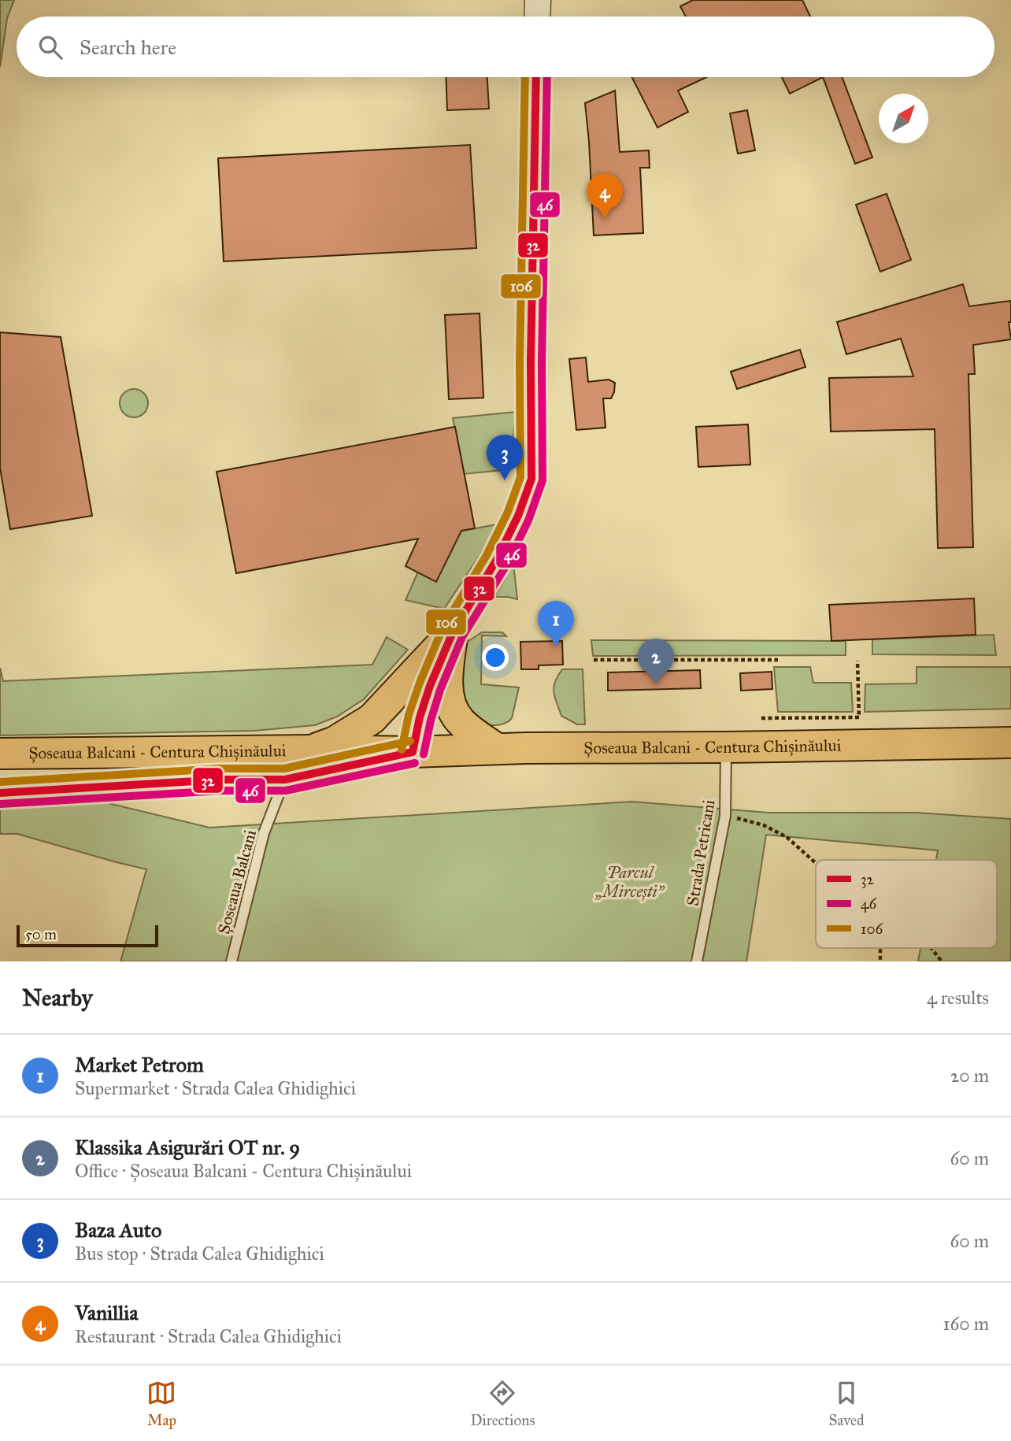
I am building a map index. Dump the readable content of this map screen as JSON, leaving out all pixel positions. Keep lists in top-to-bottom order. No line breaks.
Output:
{"streets":{"highway":["Șoseaua Balcani - Centura Chișinăului"],"lane":["Strada Petricani","Șoseaua Balcani"]},"crossings":[["Șoseaua Balcani - Centura Chișinăului","Strada Petricani"],["Șoseaua Balcani - Centura Chișinăului","Șoseaua Balcani"]],"parks":["Parcul „Mircești”"],"lines":["transit line 32","transit line 46","transit line 106"],"legend":["32","46","106"],"scale_bar":"50 m","north":"top right","page":{"search":"Search here","pins":["4","3","1","2"],"scale":"50 m","heading":["Nearby","4 results"],"list":[{"mark":"1","name":"Market Petrom","note":"Supermarket · Strada Calea Ghidighici","value":"20 m"},{"mark":"2","name":"Klassika Asigurări OT nr. 9","note":"Office · Șoseaua Balcani - Centura Chișinăului","value":"60 m"},{"mark":"3","name":"Baza Auto","note":"Bus stop · Strada Calea Ghidighici","value":"60 m"},{"mark":"4","name":"Vanillia","note":"Restaurant · Strada Calea Ghidighici","value":"160 m"}],"nav":["Map","Directions","Saved"]}}
